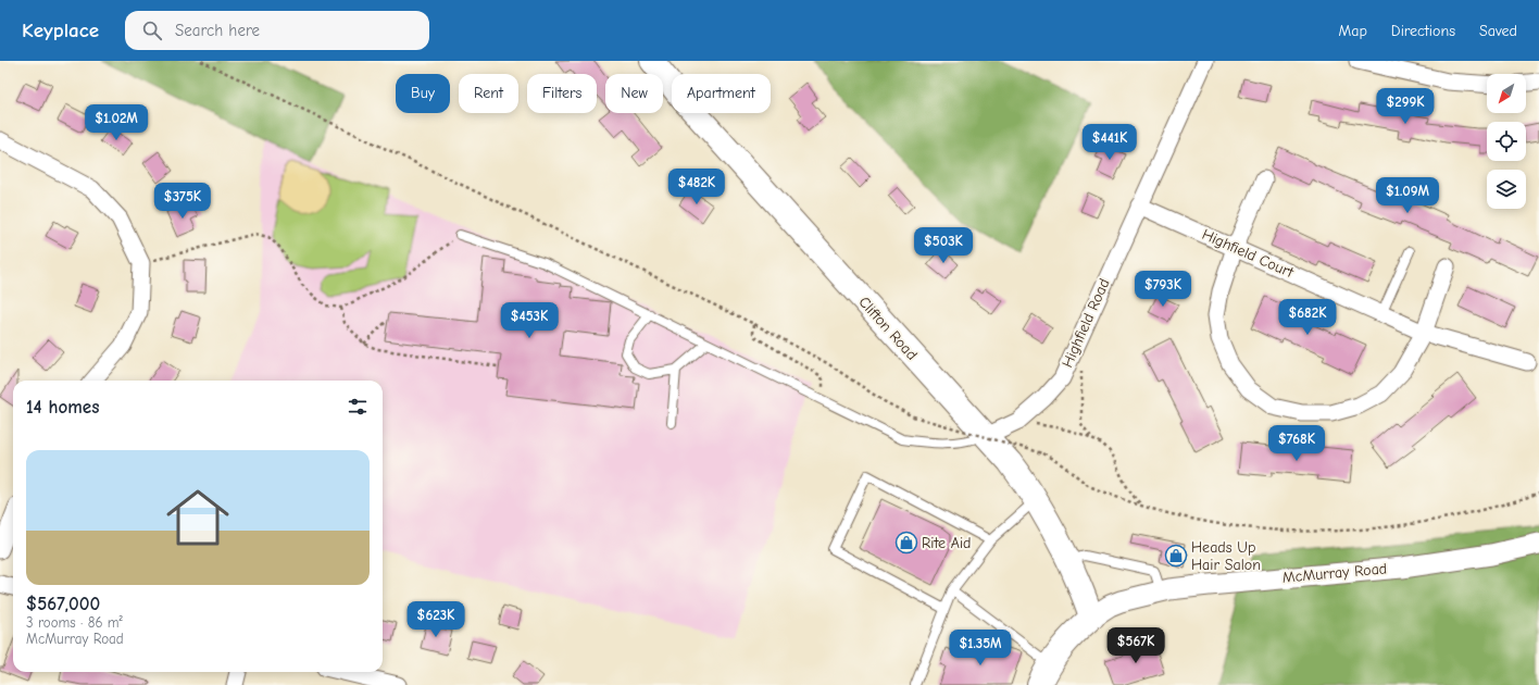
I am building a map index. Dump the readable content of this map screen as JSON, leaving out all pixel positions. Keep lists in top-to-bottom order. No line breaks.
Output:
{"streets":{"main road":["Clifton Road","McMurray Road"],"street":["Highfield Court","Highfield Road"]},"crossings":[["Highfield Court","Highfield Road"],["Highfield Road","Clifton Road"],["Clifton Road","McMurray Road"]],"places":{"shop":["Rite Aid","Heads Up Hair Salon"]},"north":"bottom left","page":{"header":"Keyplace","search":"Search here","nav":["Map","Directions","Saved"],"chip":["Buy","Rent","Filters","New","Apartment"],"price":["$299K","$1.02M","$441K","$482K","$1.09M","$375K","$503K","$793K","$682K","$453K","$768K","$623K","$567K","$1.35M"],"heading":"14 homes","list":[{"name":"$567,000","note":"3 rooms · 86 m² · McMurray Road"}]}}
